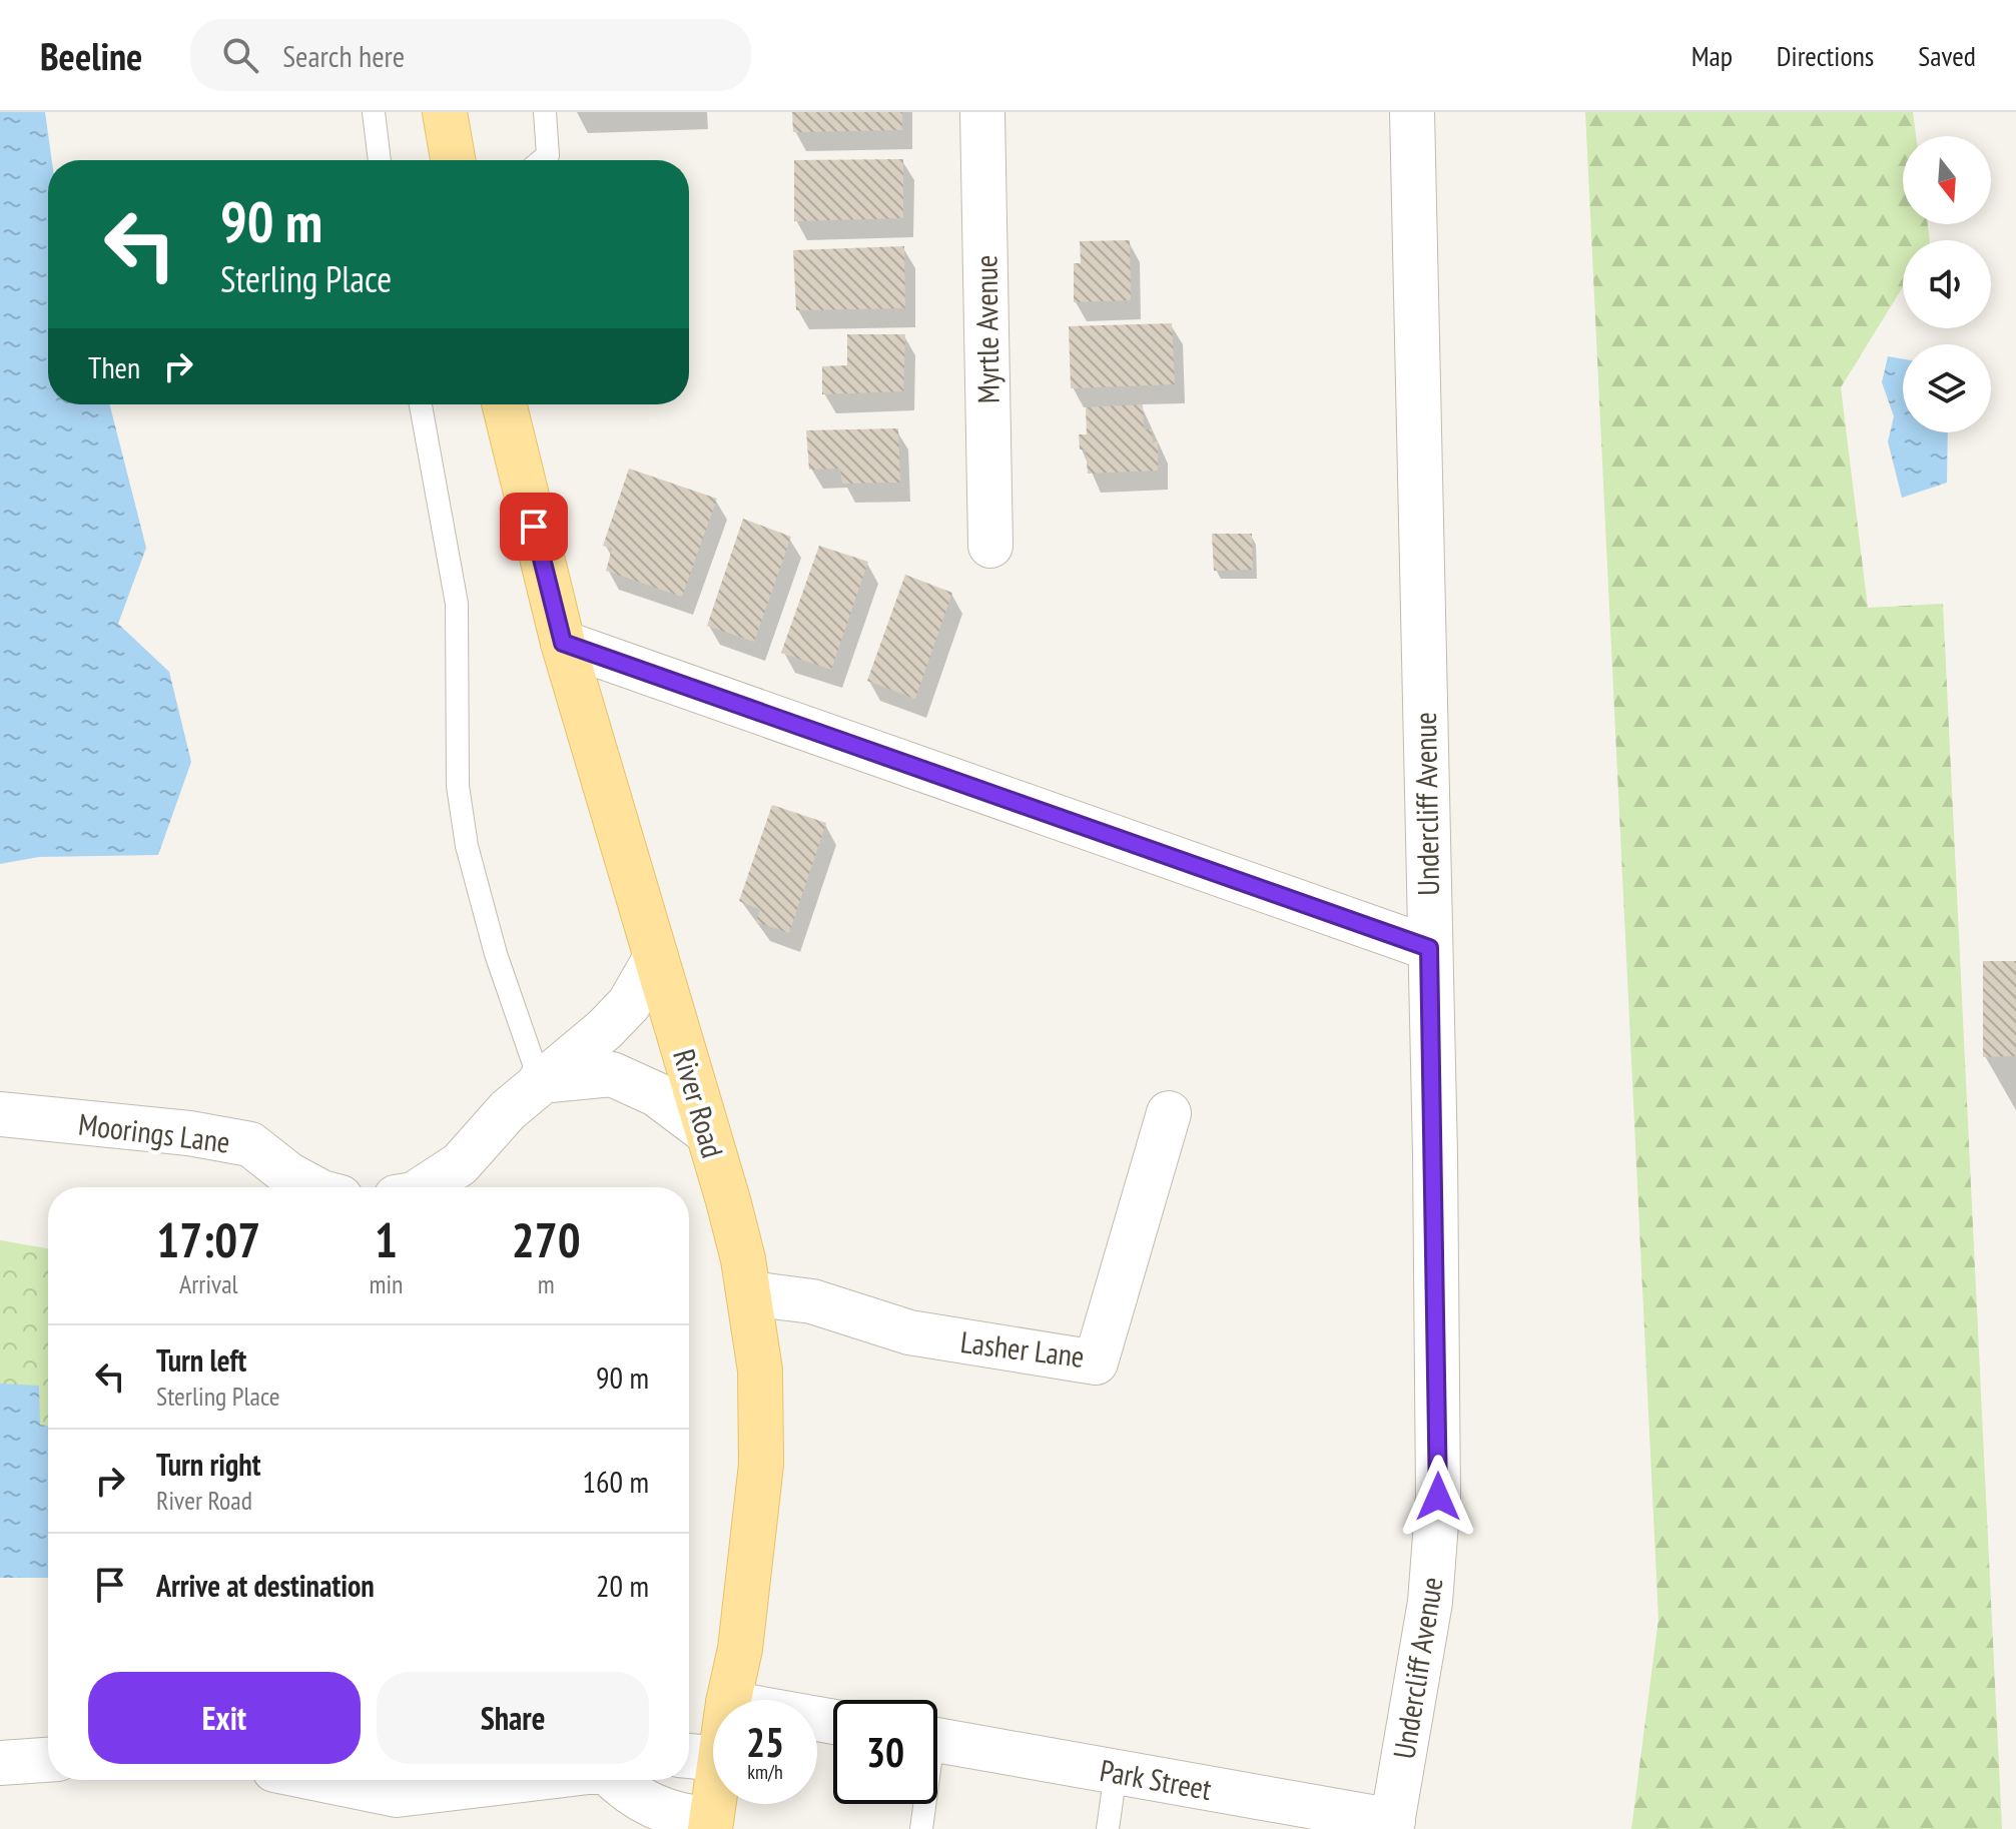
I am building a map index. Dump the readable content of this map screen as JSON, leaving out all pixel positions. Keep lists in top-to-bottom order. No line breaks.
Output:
{"streets":{"main road":["River Road"],"street":["Myrtle Avenue","Undercliff Avenue","Moorings Lane","Lasher Lane","Park Street"]},"crossings":[["Undercliff Avenue","Park Street"],["River Road","Lasher Lane"]],"north":"bottom","page":{"header":"Beeline","search":"Search here","nav":["Map","Directions","Saved"],"turn":["90 m","Sterling Place"],"then":"Then","eta":["17:07","Arrival","1","min","270","m"],"list":[{"name":"Turn left","note":"Sterling Place","value":"90 m"},{"name":"Turn right","note":"River Road","value":"160 m"},{"name":"Arrive at destination","value":"20 m"}],"buttons":["Exit","Share"],"speed":"25 km/h","limit":"30"}}
